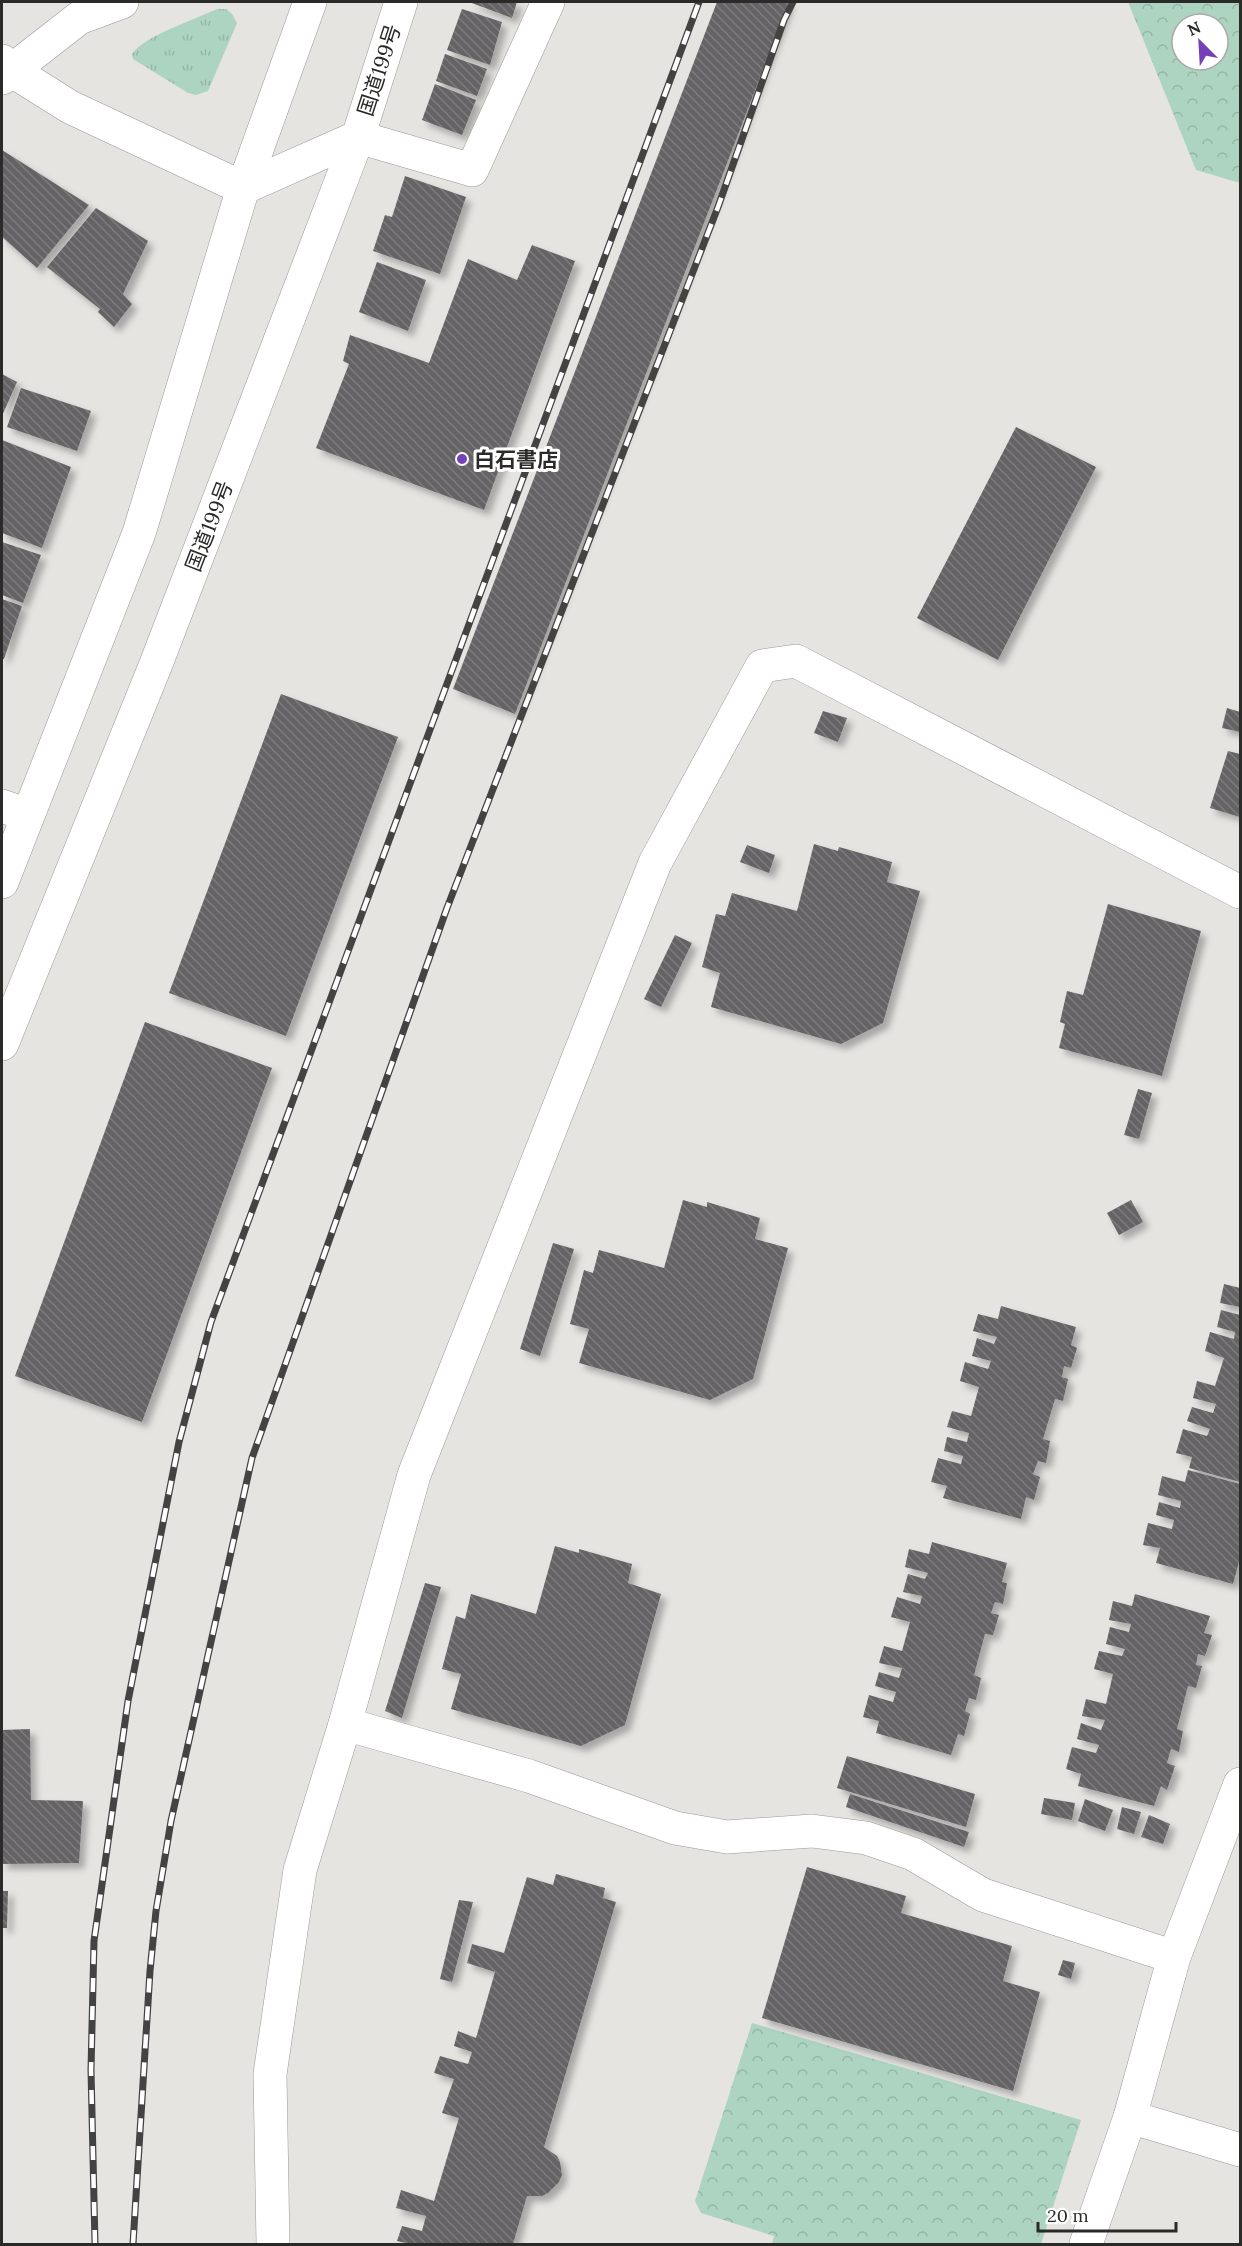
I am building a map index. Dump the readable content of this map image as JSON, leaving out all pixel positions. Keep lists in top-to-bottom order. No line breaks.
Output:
{"streets":{"main road":["国道199号"]},"places":["白石書店"],"scale_bar":"20 m","north":"top left"}
